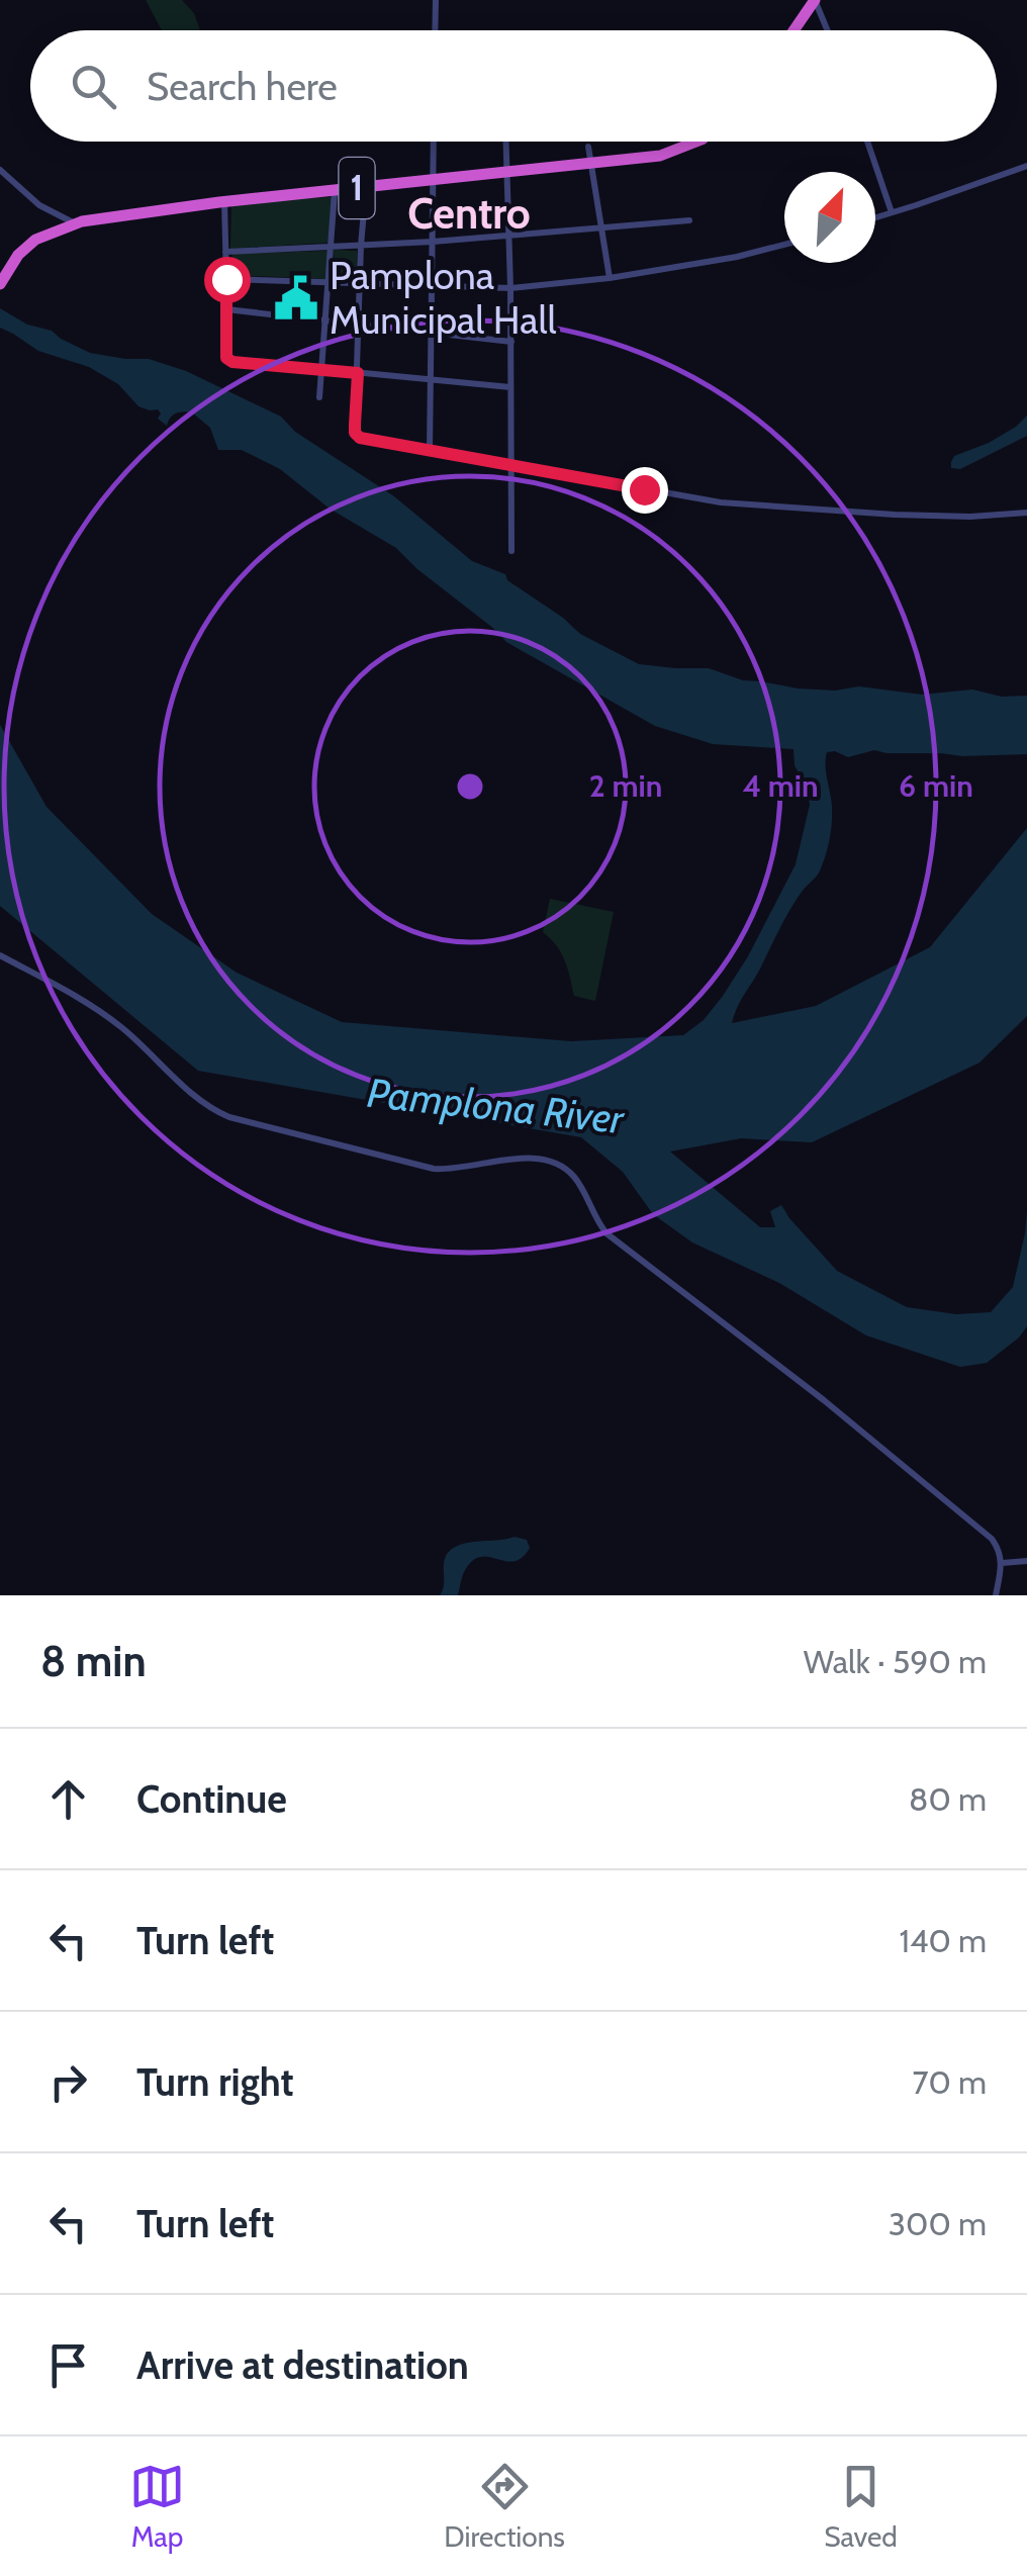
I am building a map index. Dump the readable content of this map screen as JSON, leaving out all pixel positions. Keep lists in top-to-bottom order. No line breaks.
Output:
{"streets":{"highway":["1"]},"districts":["Centro"],"water":["Pamplona River"],"places":{"public building":["Pamplona Municipal Hall"]},"north":"top right","page":{"search":"Search here","heading":["8 min","Walk · 590 m"],"list":[["Continue","80 m"],["Turn left","140 m"],["Turn right","70 m"],["Turn left","300 m"],"Arrive at destination"],"nav":["Map","Directions","Saved"]},"rings":["2 min","4 min","6 min"]}
